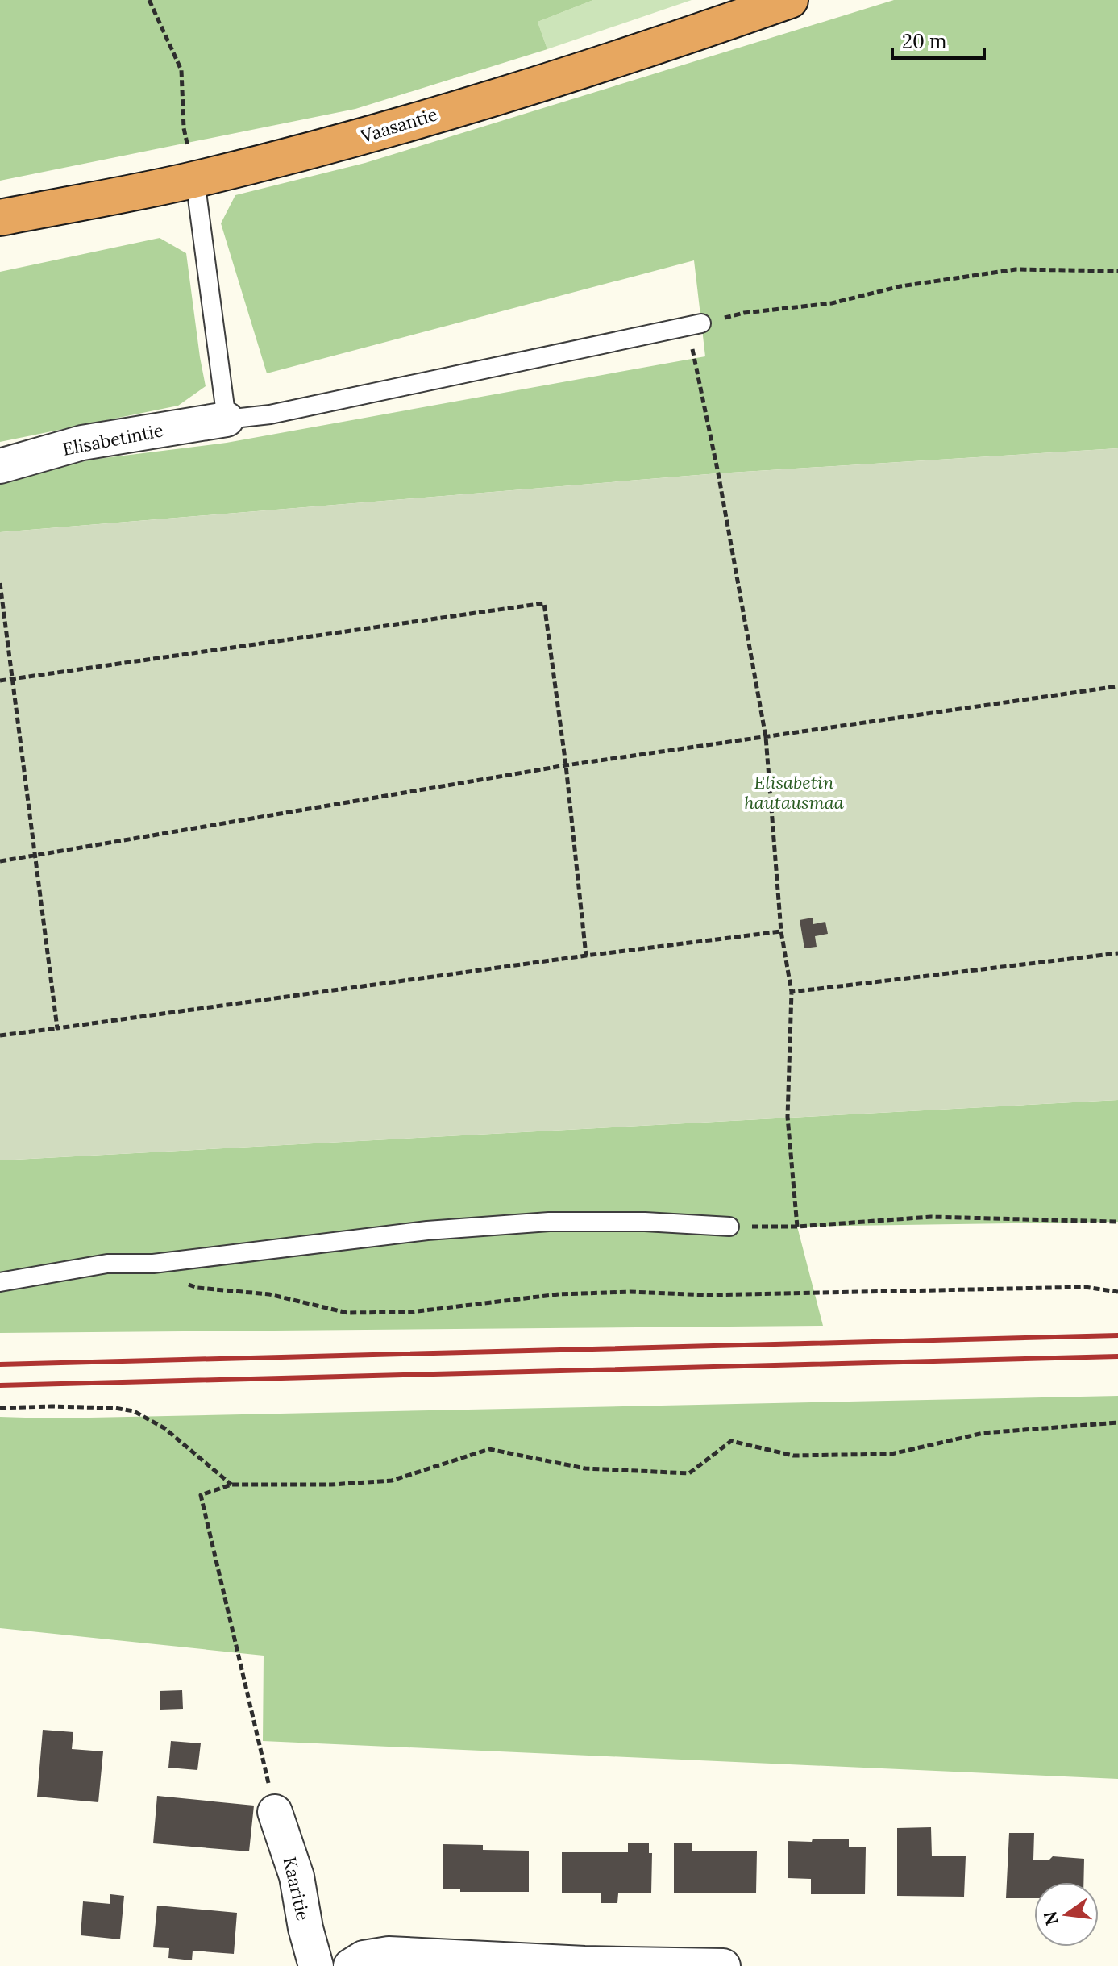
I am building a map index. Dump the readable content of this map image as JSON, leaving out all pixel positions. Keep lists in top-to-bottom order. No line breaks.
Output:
{"streets":{"highway":["Vaasantie"],"street":["Elisabetintie","Kaaritie"]},"parks":["Elisabetin hautausmaa"],"scale_bar":"20 m","north":"left"}
